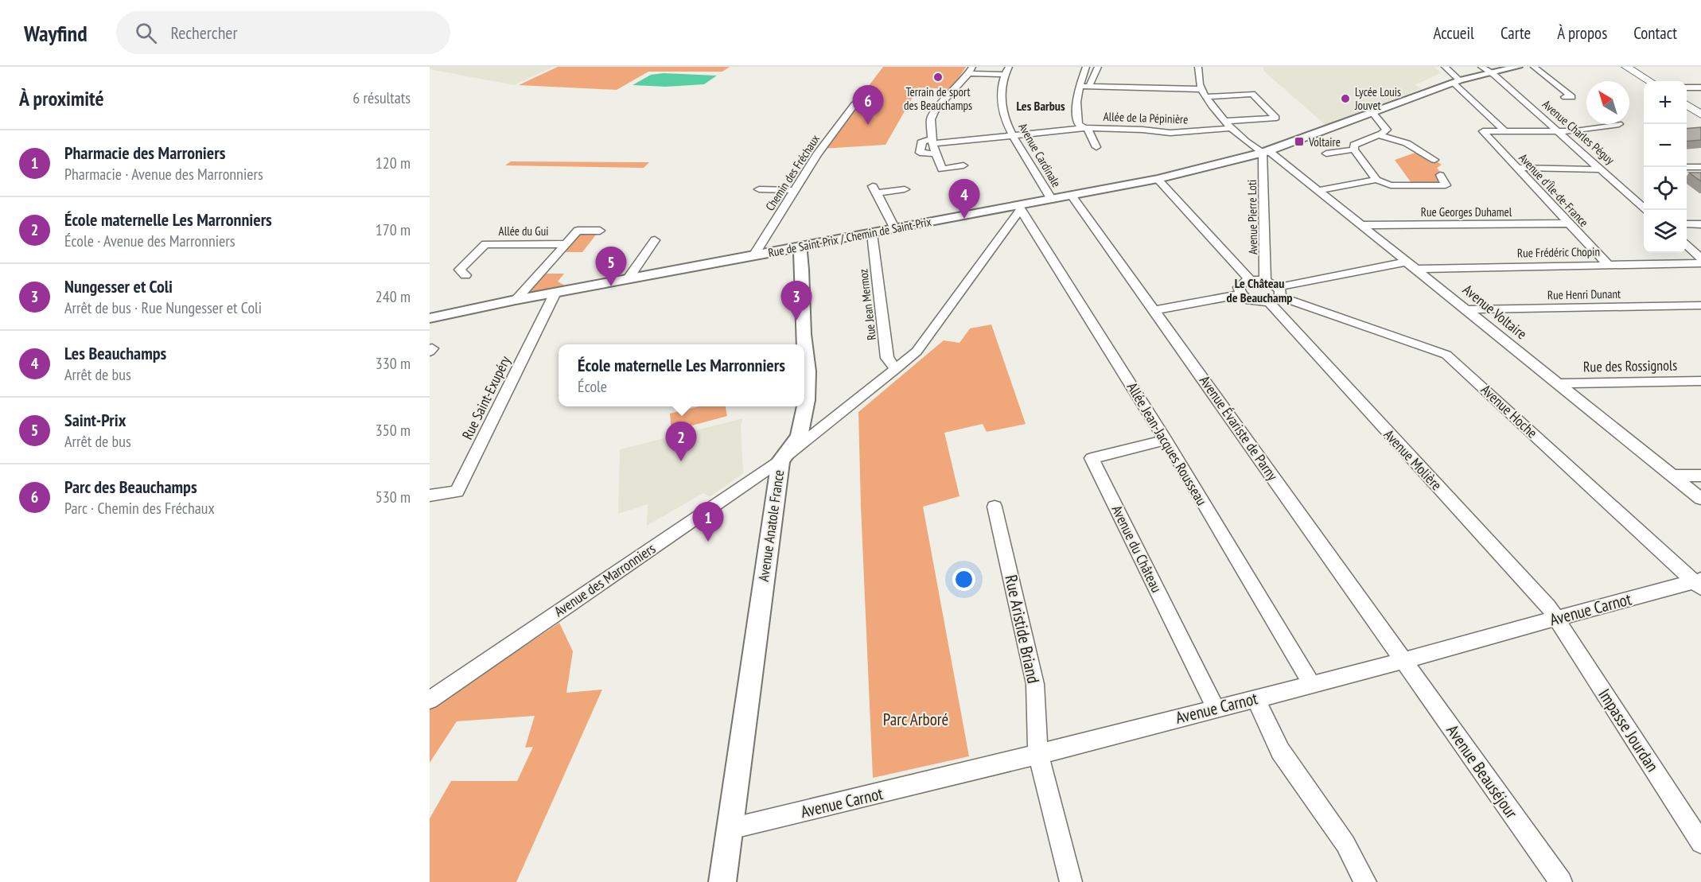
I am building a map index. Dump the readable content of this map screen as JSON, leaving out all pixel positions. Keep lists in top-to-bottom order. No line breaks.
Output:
{"streets":{"street":["Allée de la Pépinière","Avenue Charles Péguy","Avenue Cardinale","Chemin des Fréchaux","Avenue d'Île-de-France","Rue Georges Duhamel","Avenue Pierre Loti","Allée du Gui","Rue de Saint-Prix / Chemin de Saint-Prix","Rue Frédéric Chopin","Rue Henri Dunant","Rue Jean Mermoz","Avenue Voltaire","Rue des Rossignols","Rue Saint-Exupéry","Avenue Hoche","Avenue Évariste de Parny","Allée Jean-Jacques Rousseau","Avenue Molière","Avenue Anatole France","Avenue du Château","Avenue des Marronniers","Avenue Carnot","Rue Aristide Briand","Impasse Jourdan","Avenue Beauséjour"]},"crossings":[["Allée de la Pépinière","Avenue Cardinale"],["Allée de la Pépinière","Avenue Voltaire"],["Avenue Charles Péguy","Rue de Saint-Prix / Chemin de Saint-Prix"],["Avenue Cardinale","Rue de Saint-Prix / Chemin de Saint-Prix"],["Chemin des Fréchaux","Rue de Saint-Prix / Chemin de Saint-Prix"],["Avenue d'Île-de-France","Rue Georges Duhamel"],["Avenue d'Île-de-France","Rue Frédéric Chopin"],["Rue Georges Duhamel","Avenue Voltaire"],["Avenue Pierre Loti","Rue de Saint-Prix / Chemin de Saint-Prix"],["Avenue Pierre Loti","Avenue Voltaire"],["Rue de Saint-Prix / Chemin de Saint-Prix","Rue Jean Mermoz"],["Rue de Saint-Prix / Chemin de Saint-Prix","Avenue Voltaire"],["Rue de Saint-Prix / Chemin de Saint-Prix","Rue Saint-Exupéry"],["Rue de Saint-Prix / Chemin de Saint-Prix","Avenue Évariste de Parny"],["Rue de Saint-Prix / Chemin de Saint-Prix","Allée Jean-Jacques Rousseau"],["Rue de Saint-Prix / Chemin de Saint-Prix","Avenue Anatole France"],["Rue Frédéric Chopin","Avenue Voltaire"],["Rue Frédéric Chopin","Avenue Hoche"],["Rue Frédéric Chopin","Avenue Molière"],["Rue Henri Dunant","Avenue Voltaire"],["Rue Jean Mermoz","Avenue Anatole France"],["Avenue Voltaire","Rue des Rossignols"],["Avenue Hoche","Avenue Molière"],["Avenue Hoche","Avenue Carnot"],["Avenue Évariste de Parny","Avenue Carnot"],["Avenue Évariste de Parny","Avenue Beauséjour"],["Allée Jean-Jacques Rousseau","Avenue Anatole France"],["Allée Jean-Jacques Rousseau","Avenue du Château"],["Allée Jean-Jacques Rousseau","Avenue Carnot"],["Avenue Molière","Avenue Carnot"],["Avenue Molière","Impasse Jourdan"],["Avenue Anatole France","Avenue des Marronniers"],["Avenue Anatole France","Avenue Carnot"],["Avenue du Château","Avenue Carnot"],["Avenue Carnot","Rue Aristide Briand"],["Avenue Carnot","Impasse Jourdan"],["Avenue Carnot","Avenue Beauséjour"]],"districts":["Les Barbus","Le Château de Beauchamp"],"parks":["Parc Arboré"],"places":{"other":["Terrain de sport des Beauchamps","Lycée Louis Jouvet"],"transit":["Voltaire"]},"north":"top left","page":{"header":"Wayfind","search":"Rechercher","nav":["Accueil","Carte","À propos","Contact"],"heading":["À proximité","6 résultats"],"map_buttons":["+","−"],"pins":["6","4","5","3","2","1"],"list":[{"mark":"1","name":"Pharmacie des Marroniers","note":"Pharmacie · Avenue des Marronniers","value":"120 m"},{"mark":"2","name":"École maternelle Les Marronniers","note":"École · Avenue des Marronniers","value":"170 m"},{"mark":"3","name":"Nungesser et Coli","note":"Arrêt de bus · Rue Nungesser et Coli","value":"240 m"},{"mark":"4","name":"Les Beauchamps","note":"Arrêt de bus","value":"330 m"},{"mark":"5","name":"Saint-Prix","note":"Arrêt de bus","value":"350 m"},{"mark":"6","name":"Parc des Beauchamps","note":"Parc · Chemin des Fréchaux","value":"530 m"}],"popup":["École maternelle Les Marronniers","École"]}}
